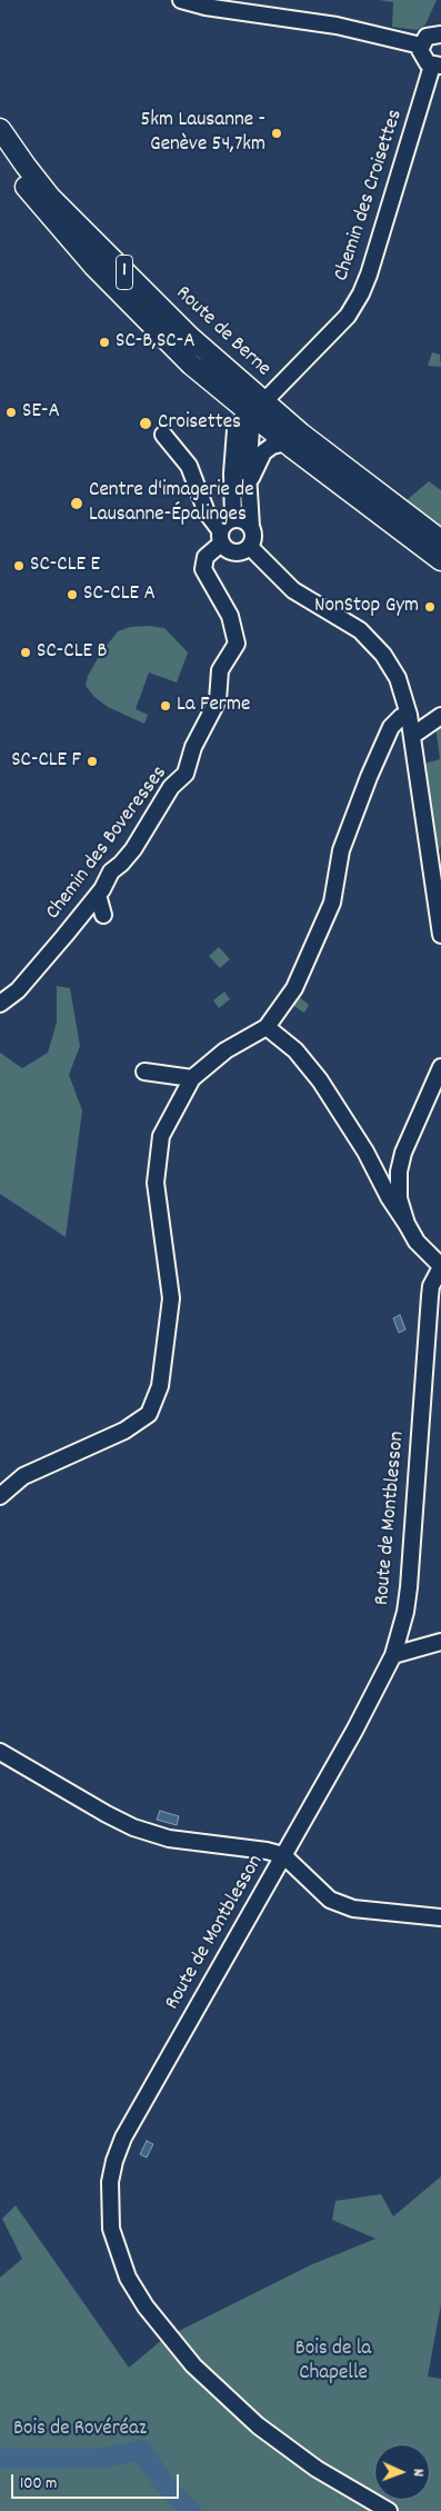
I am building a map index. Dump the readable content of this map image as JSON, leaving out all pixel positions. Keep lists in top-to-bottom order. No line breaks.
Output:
{"streets":{"main road":["1","Route de Berne"],"street":["Chemin des Croisettes","Chemin des Boveresses","Route de Montblesson"]},"crossings":[["Chemin des Croisettes","Route de Berne"],["Chemin des Croisettes","Chemin des Boveresses"]],"parks":["Bois de la Chapelle","Bois de Rovéréaz"],"places":["5km Lausanne - Genève 54,7km","SC-B,SC-A","SE-A","Croisettes","Centre d'imagerie de Lausanne-Épalinges","SC-CLE E","SC-CLE A","NonStop Gym","SC-CLE B","La Ferme","SC-CLE F"],"scale_bar":"100 m","north":"right"}
